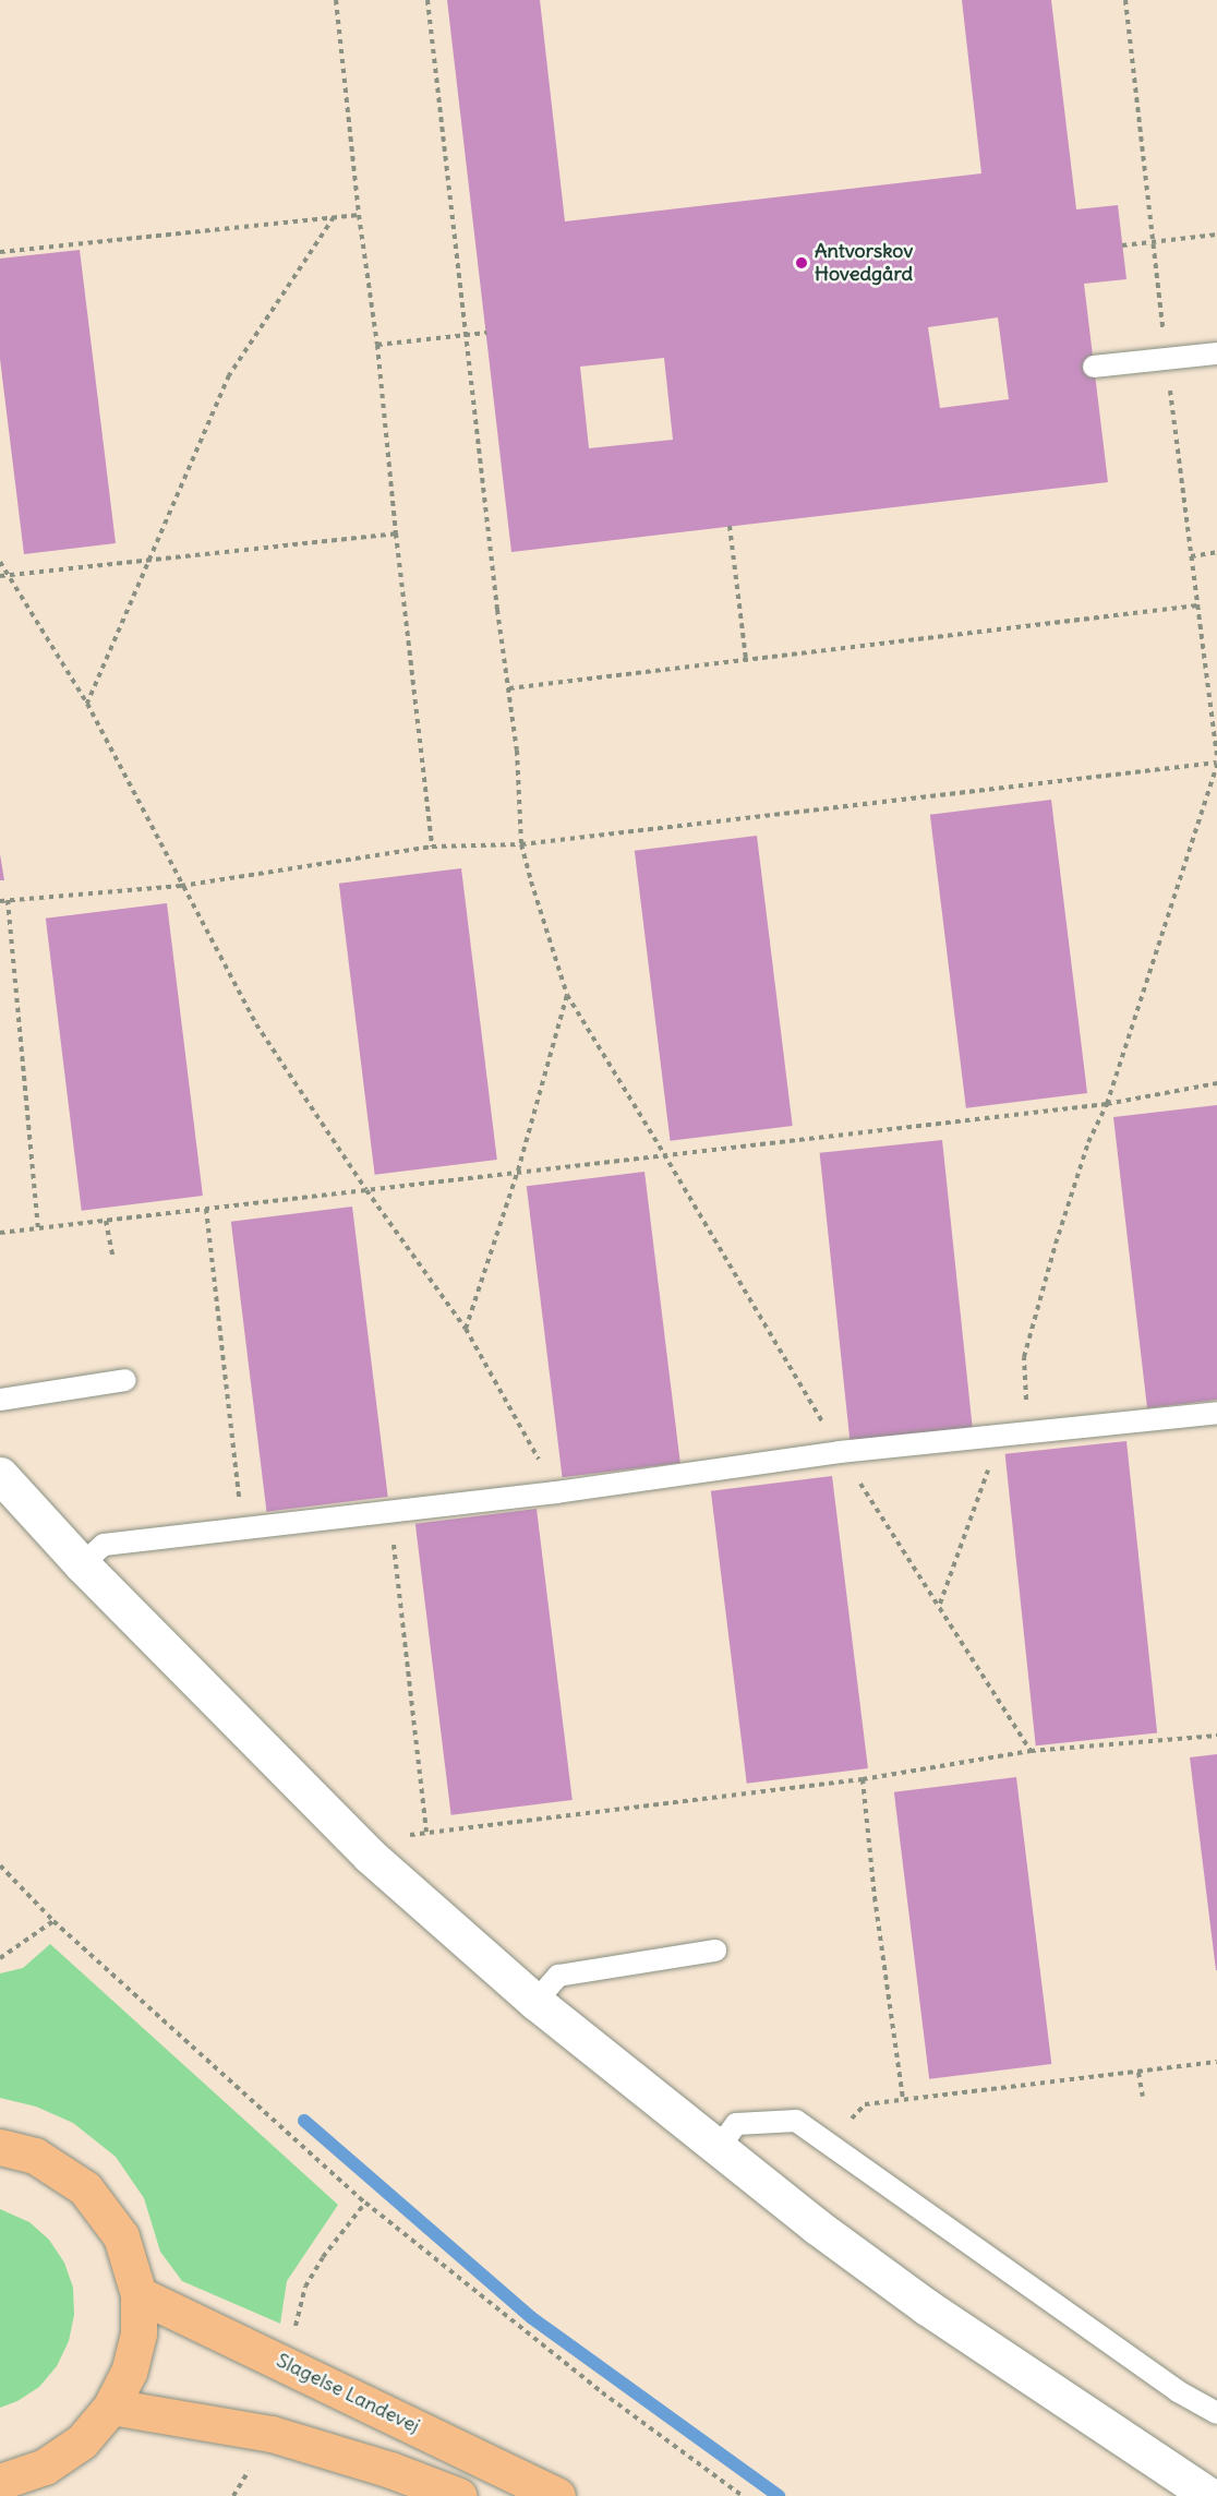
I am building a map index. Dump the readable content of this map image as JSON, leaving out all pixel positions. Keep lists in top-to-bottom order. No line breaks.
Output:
{"streets":{"main road":["Slagelse Landevej"]},"places":["Antvorskov Hovedgård"]}
